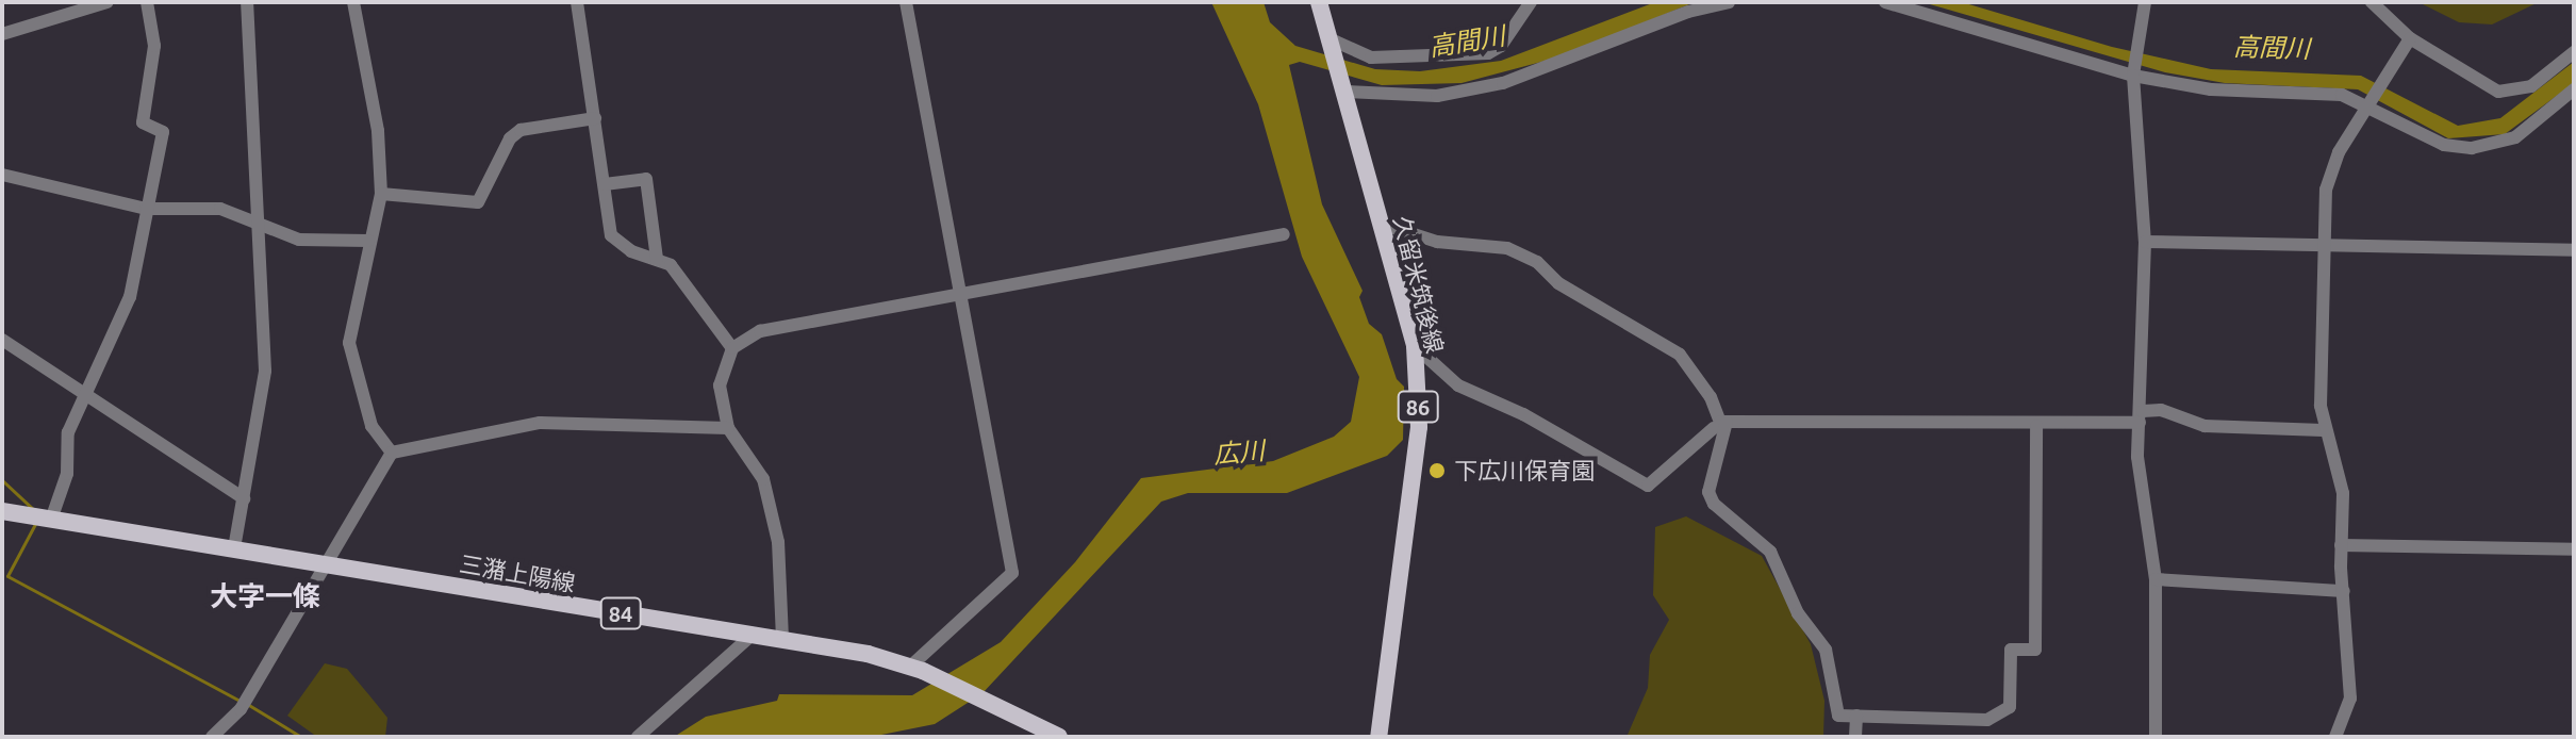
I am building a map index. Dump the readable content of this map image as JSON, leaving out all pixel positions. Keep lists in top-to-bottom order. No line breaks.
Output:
{"streets":{"main road":["久留米筑後線","86","三潴上陽線","84"]},"districts":["大字一條"],"water":["高間川","広川"],"places":["下広川保育園"]}
